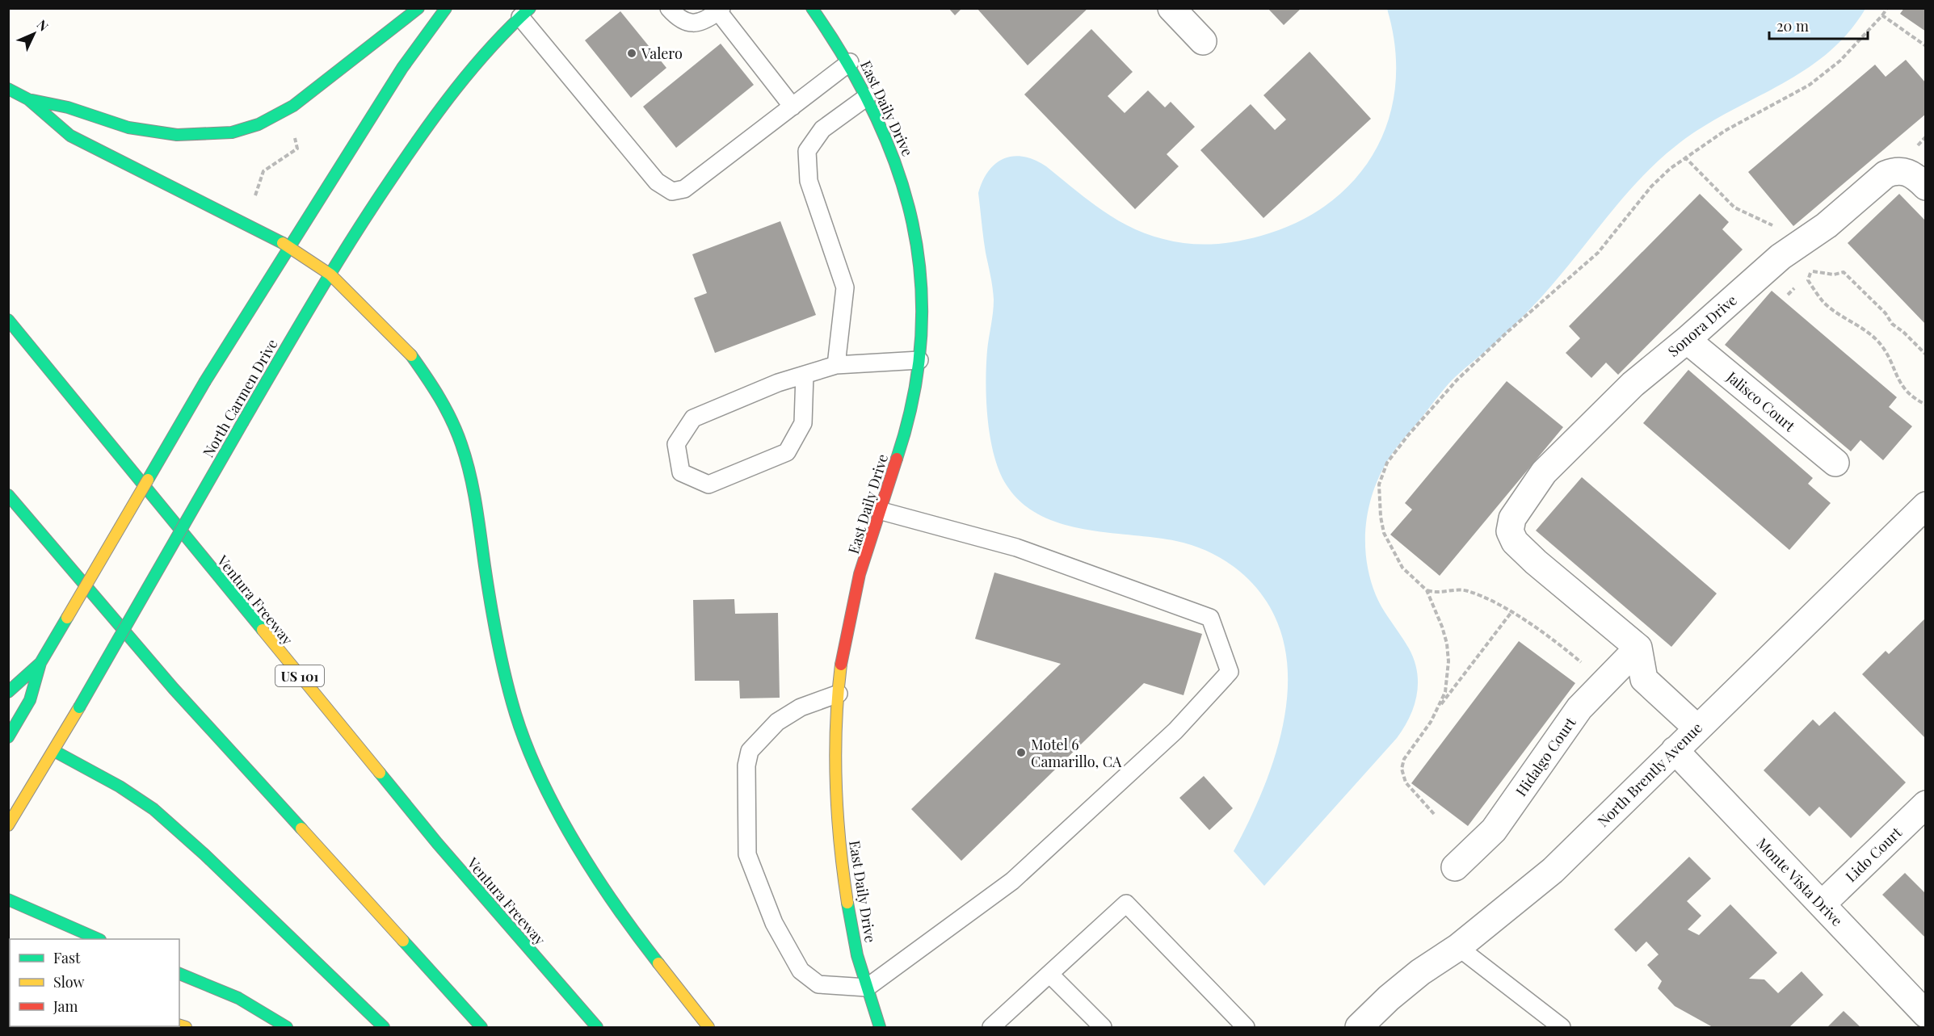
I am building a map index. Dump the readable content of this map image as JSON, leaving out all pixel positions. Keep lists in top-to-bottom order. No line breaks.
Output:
{"streets":{"main road":["East Daily Drive","North Carmen Drive","Ventura Freeway","US 101"],"street":["Sonora Drive","Jalisco Court","Hidalgo Court","North Brently Avenue","Lido Court","Monte Vista Drive"]},"crossings":[["Sonora Drive","Jalisco Court"],["Sonora Drive","Hidalgo Court"],["North Brently Avenue","Monte Vista Drive"],["Lido Court","Monte Vista Drive"]],"places":["Valero","Motel 6 Camarillo, CA"],"legend":["Fast","Slow","Jam"],"scale_bar":"20 m","north":"top right"}
